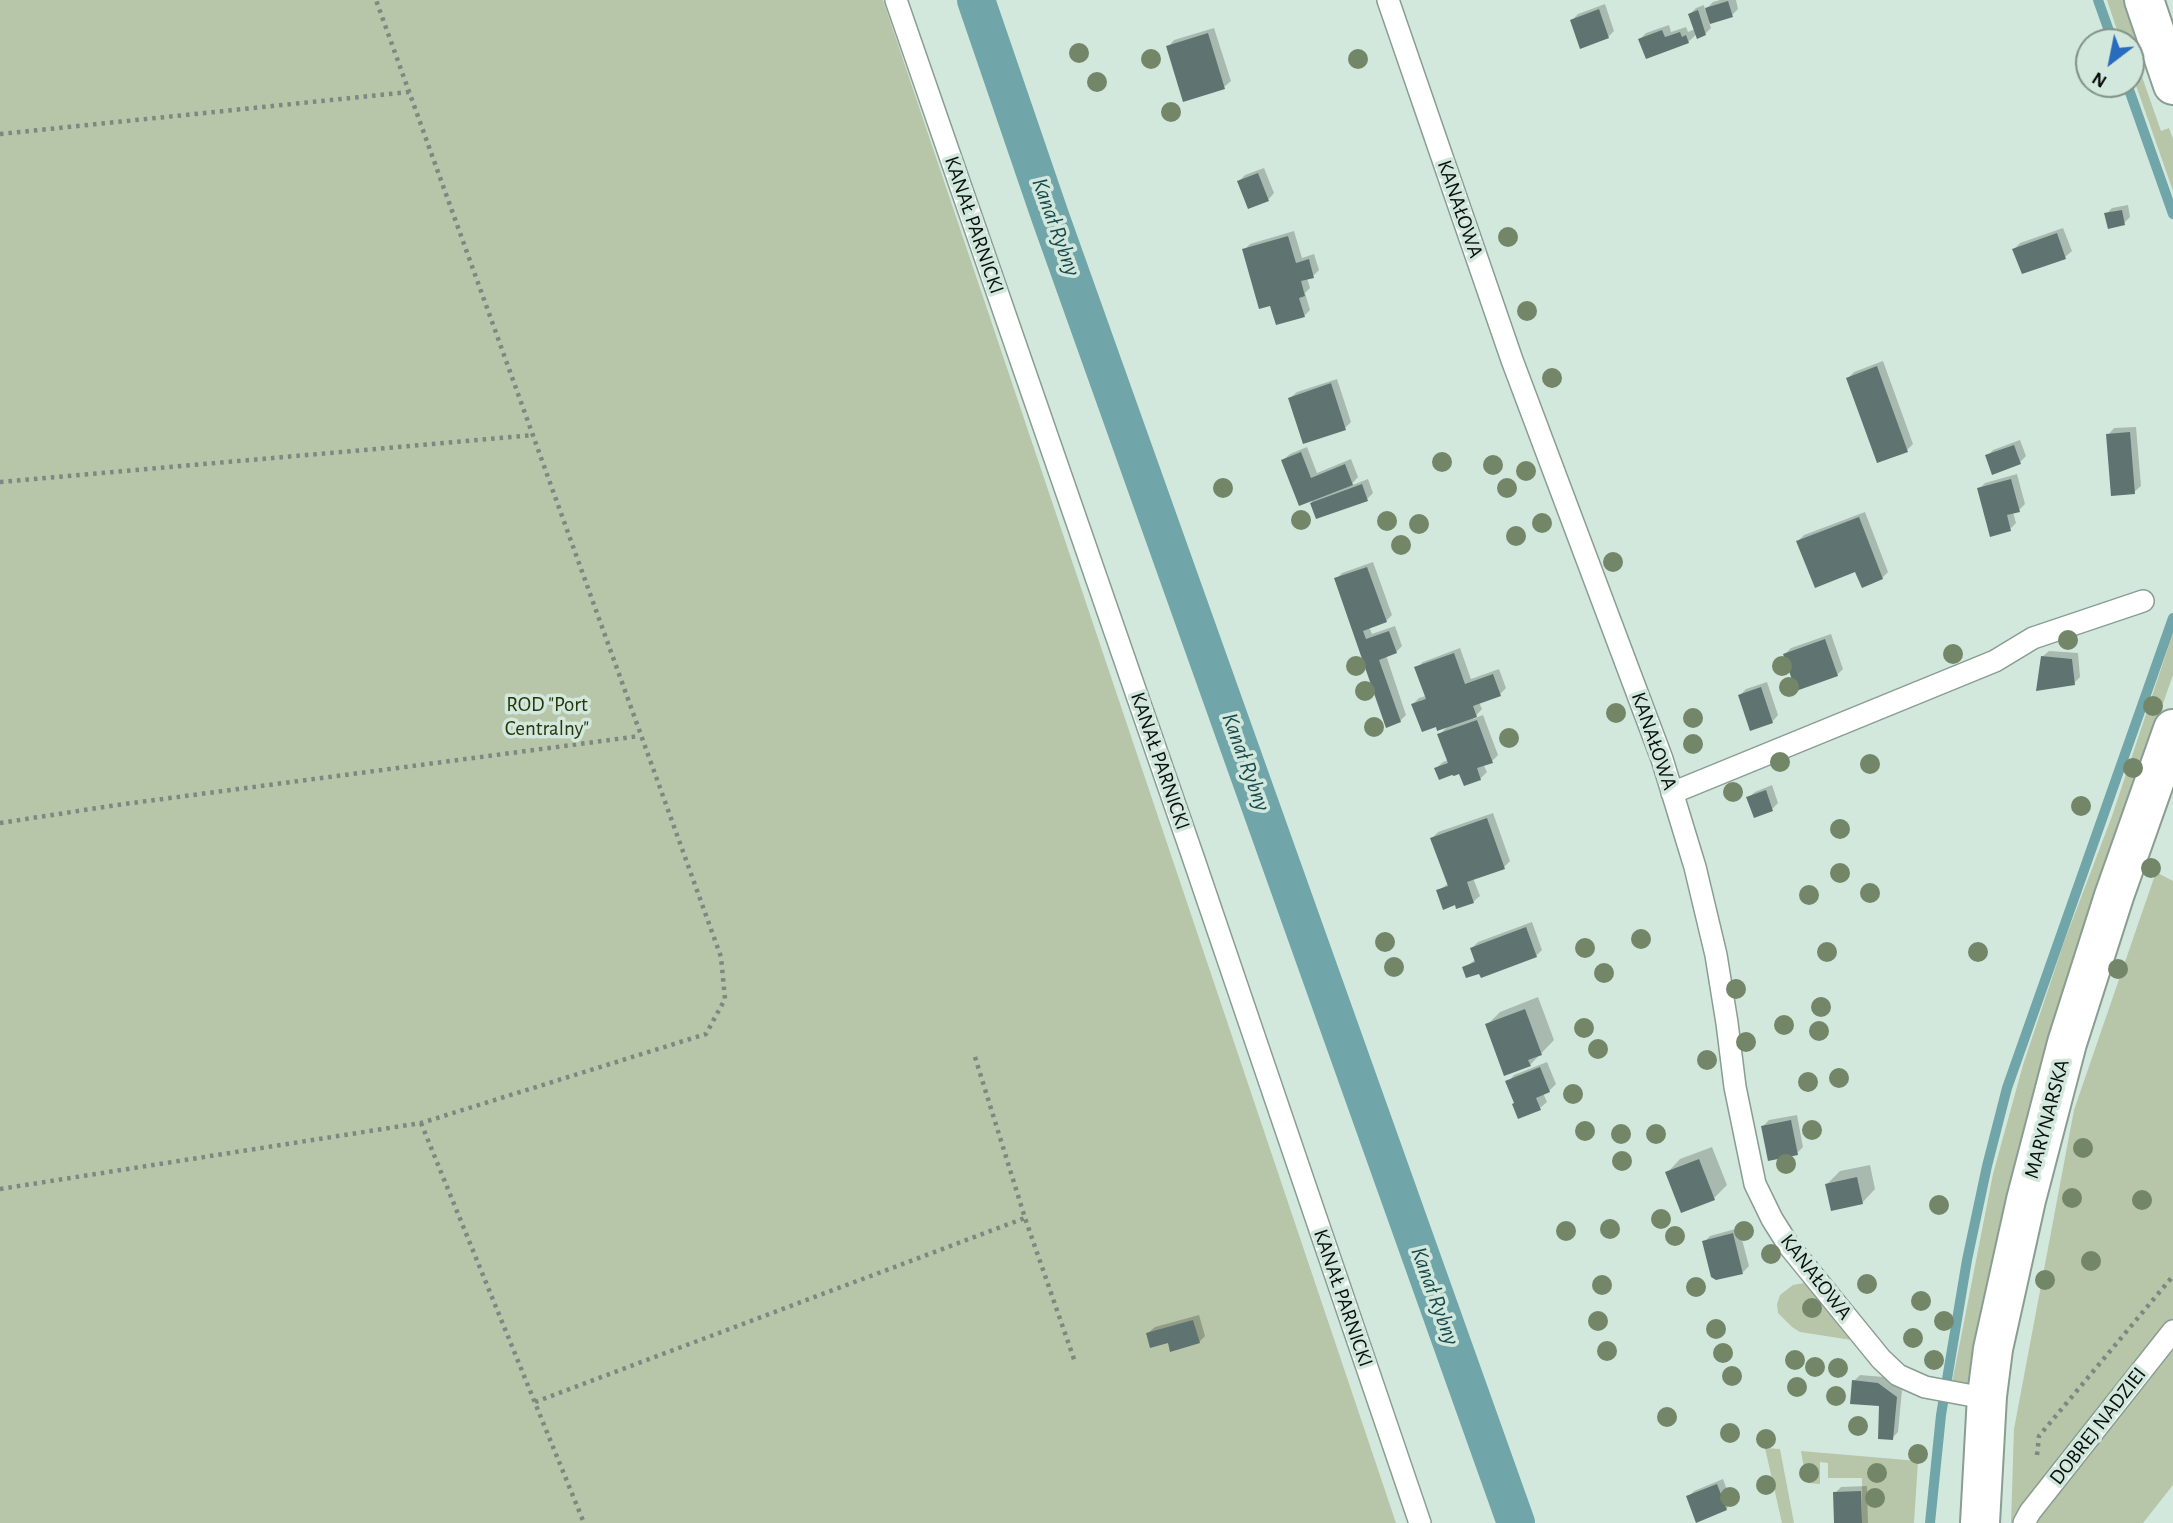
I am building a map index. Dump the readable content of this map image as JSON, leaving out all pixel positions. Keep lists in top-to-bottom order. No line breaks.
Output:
{"streets":{"street":["MARYNARSKA"],"lane":["KANAŁOWA","KANAŁ PARNICKI","DOBREJ NADZIEI"]},"crossings":[["KANAŁOWA","MARYNARSKA"]],"water":["Kanał Rybny"],"parks":["ROD \"Port Centralny\""],"north":"bottom left"}
